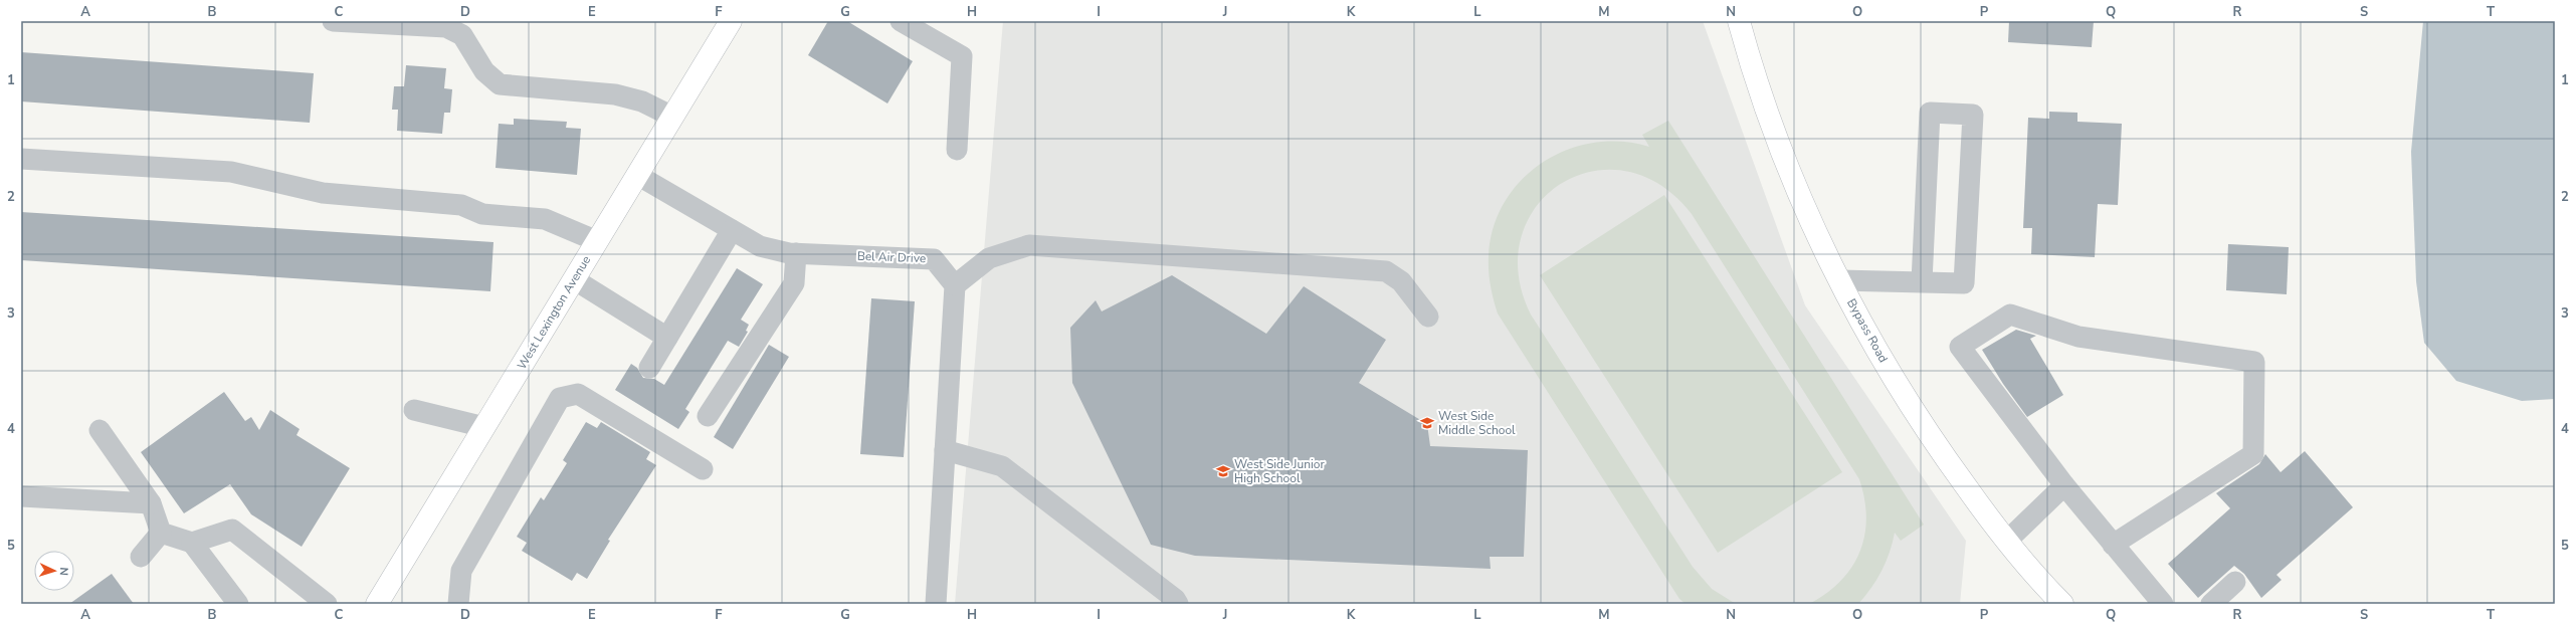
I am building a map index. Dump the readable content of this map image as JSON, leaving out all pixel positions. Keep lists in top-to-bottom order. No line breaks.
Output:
{"streets":{"main road":["West Lexington Avenue","Bypass Road"],"street":["Bel Air Drive"]},"crossings":[["Bel Air Drive","West Lexington Avenue"]],"places":{"school or university":["West Side Middle School","West Side Junior High School"]},"north":"right","grid":{"columns":["A","B","C","D","E","F","G","H","I","J","K","L","M","N","O","P","Q","R","S","T"],"rows":["1","2","3","4","5"]}}
